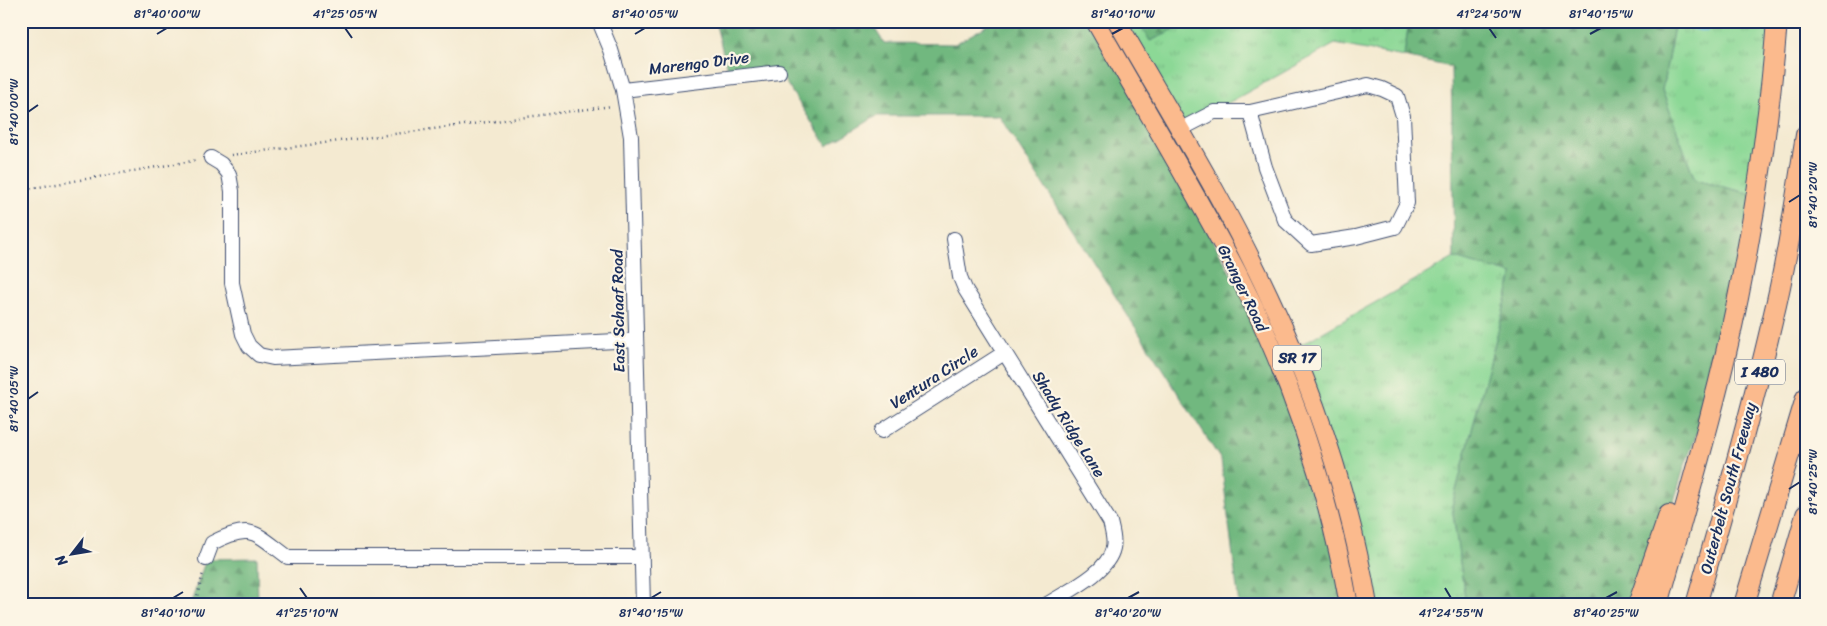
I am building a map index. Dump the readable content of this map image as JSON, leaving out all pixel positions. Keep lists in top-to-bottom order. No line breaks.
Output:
{"streets":{"highway":["I 480","Outerbelt South Freeway"],"main road":["Granger Road","SR 17"],"street":["Marengo Drive","East Schaaf Road","Ventura Circle","Shady Ridge Lane"]},"crossings":[["Marengo Drive","East Schaaf Road"],["Ventura Circle","Shady Ridge Lane"]],"north":"bottom left","coordinates":["81°40'00\"W","41°25'05\"N","81°40'05\"W","81°40'10\"W","41°24'50\"N","81°40'15\"W","81°40'20\"W","81°40'25\"W","41°25'10\"N","41°24'55\"N"]}
